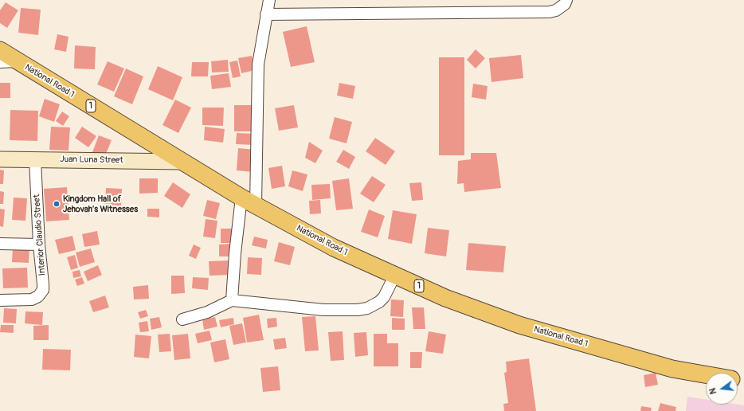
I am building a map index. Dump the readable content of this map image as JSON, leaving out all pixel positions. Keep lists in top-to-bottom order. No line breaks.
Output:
{"streets":{"main road":["National Road 1","1"],"street":["Juan Luna Street","Interior Claudio Street"]},"crossings":[["National Road 1","Juan Luna Street"],["Juan Luna Street","Interior Claudio Street"]],"places":["Kingdom Hall of Jehovah's Witnesses"],"north":"left"}
